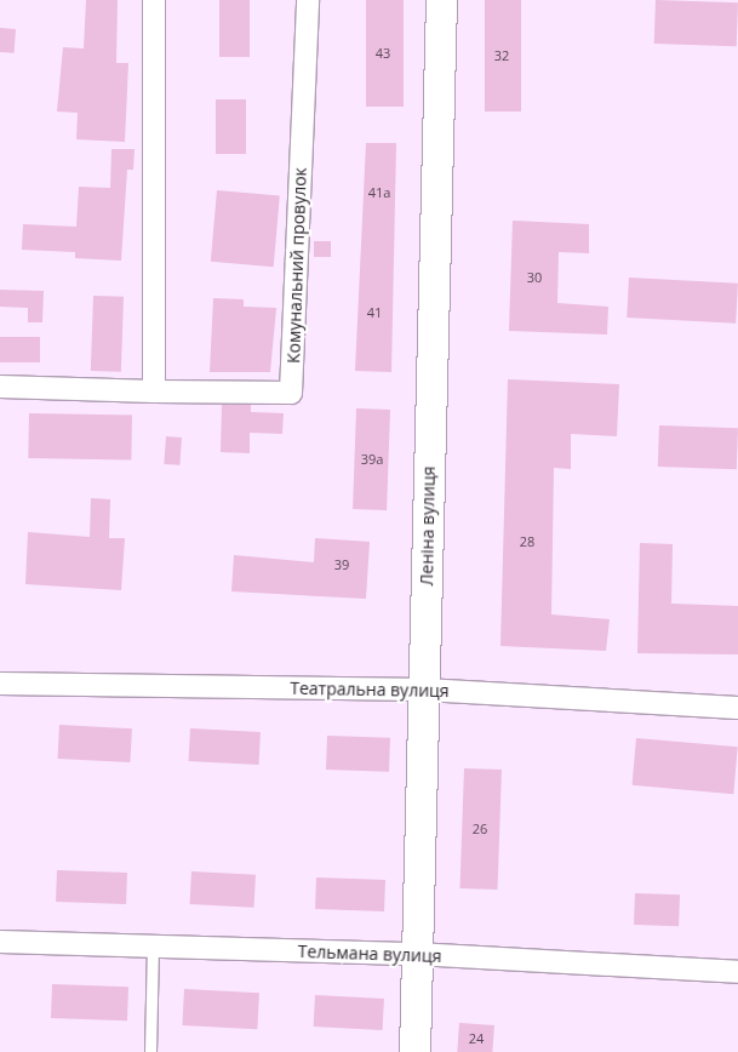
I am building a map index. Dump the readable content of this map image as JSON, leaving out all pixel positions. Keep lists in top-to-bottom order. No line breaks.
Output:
{"streets":{"street":["Комунальний провулок","Леніна вулиця","Театральна вулиця","Тельмана вулиця"]},"crossings":[["Леніна вулиця","Театральна вулиця"],["Леніна вулиця","Тельмана вулиця"]],"house_numbers":["43","32","41а","30","41","39а","28","39","26","24"]}
